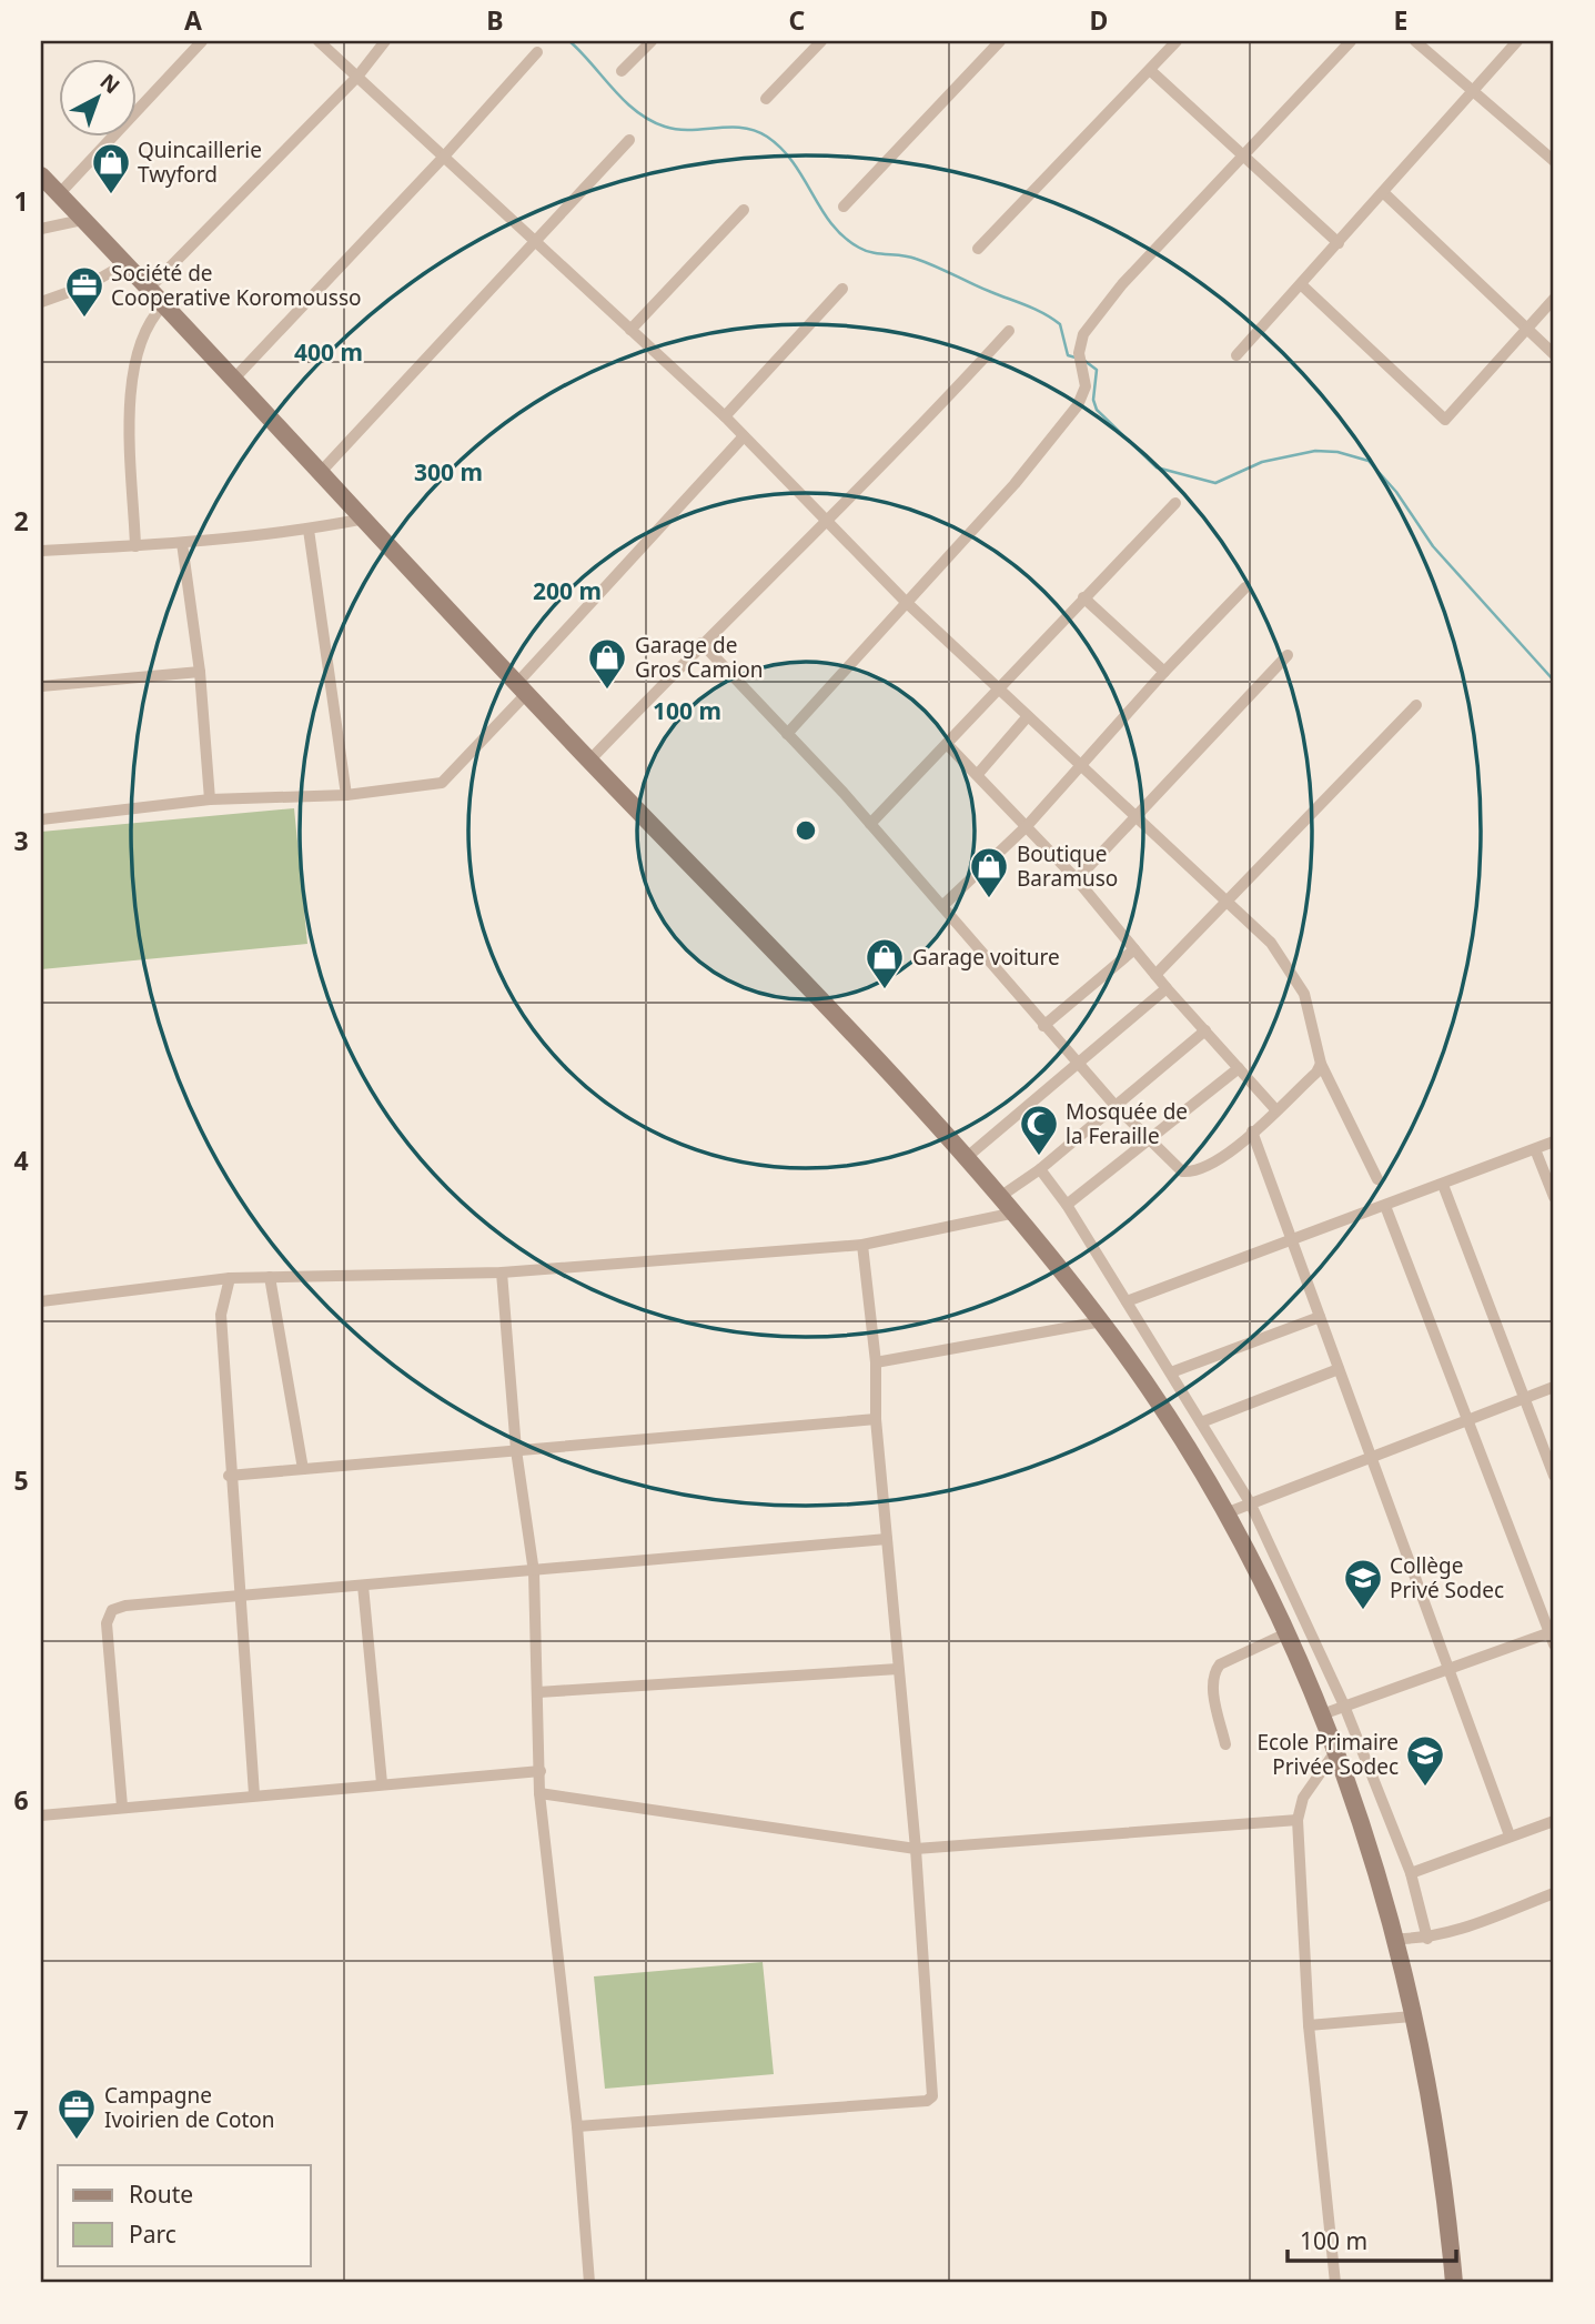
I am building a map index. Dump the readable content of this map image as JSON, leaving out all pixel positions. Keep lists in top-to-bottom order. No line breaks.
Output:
{"places":{"shop":["Quincaillerie Twyford","Garage de Gros Camion","Boutique Baramuso","Garage voiture"],"office":["Société de Cooperative Koromousso","Campagne Ivoirien de Coton"],"mosque":["Mosquée de la Feraille"],"school or university":["Collège Privé Sodec","Ecole Primaire Privée Sodec"]},"legend":["Route","Parc"],"scale_bar":"100 m","north":"top right","grid":{"columns":["A","B","C","D","E"],"rows":["1","2","3","4","5","6","7"]},"rings":["400 m","300 m","200 m","100 m"]}
